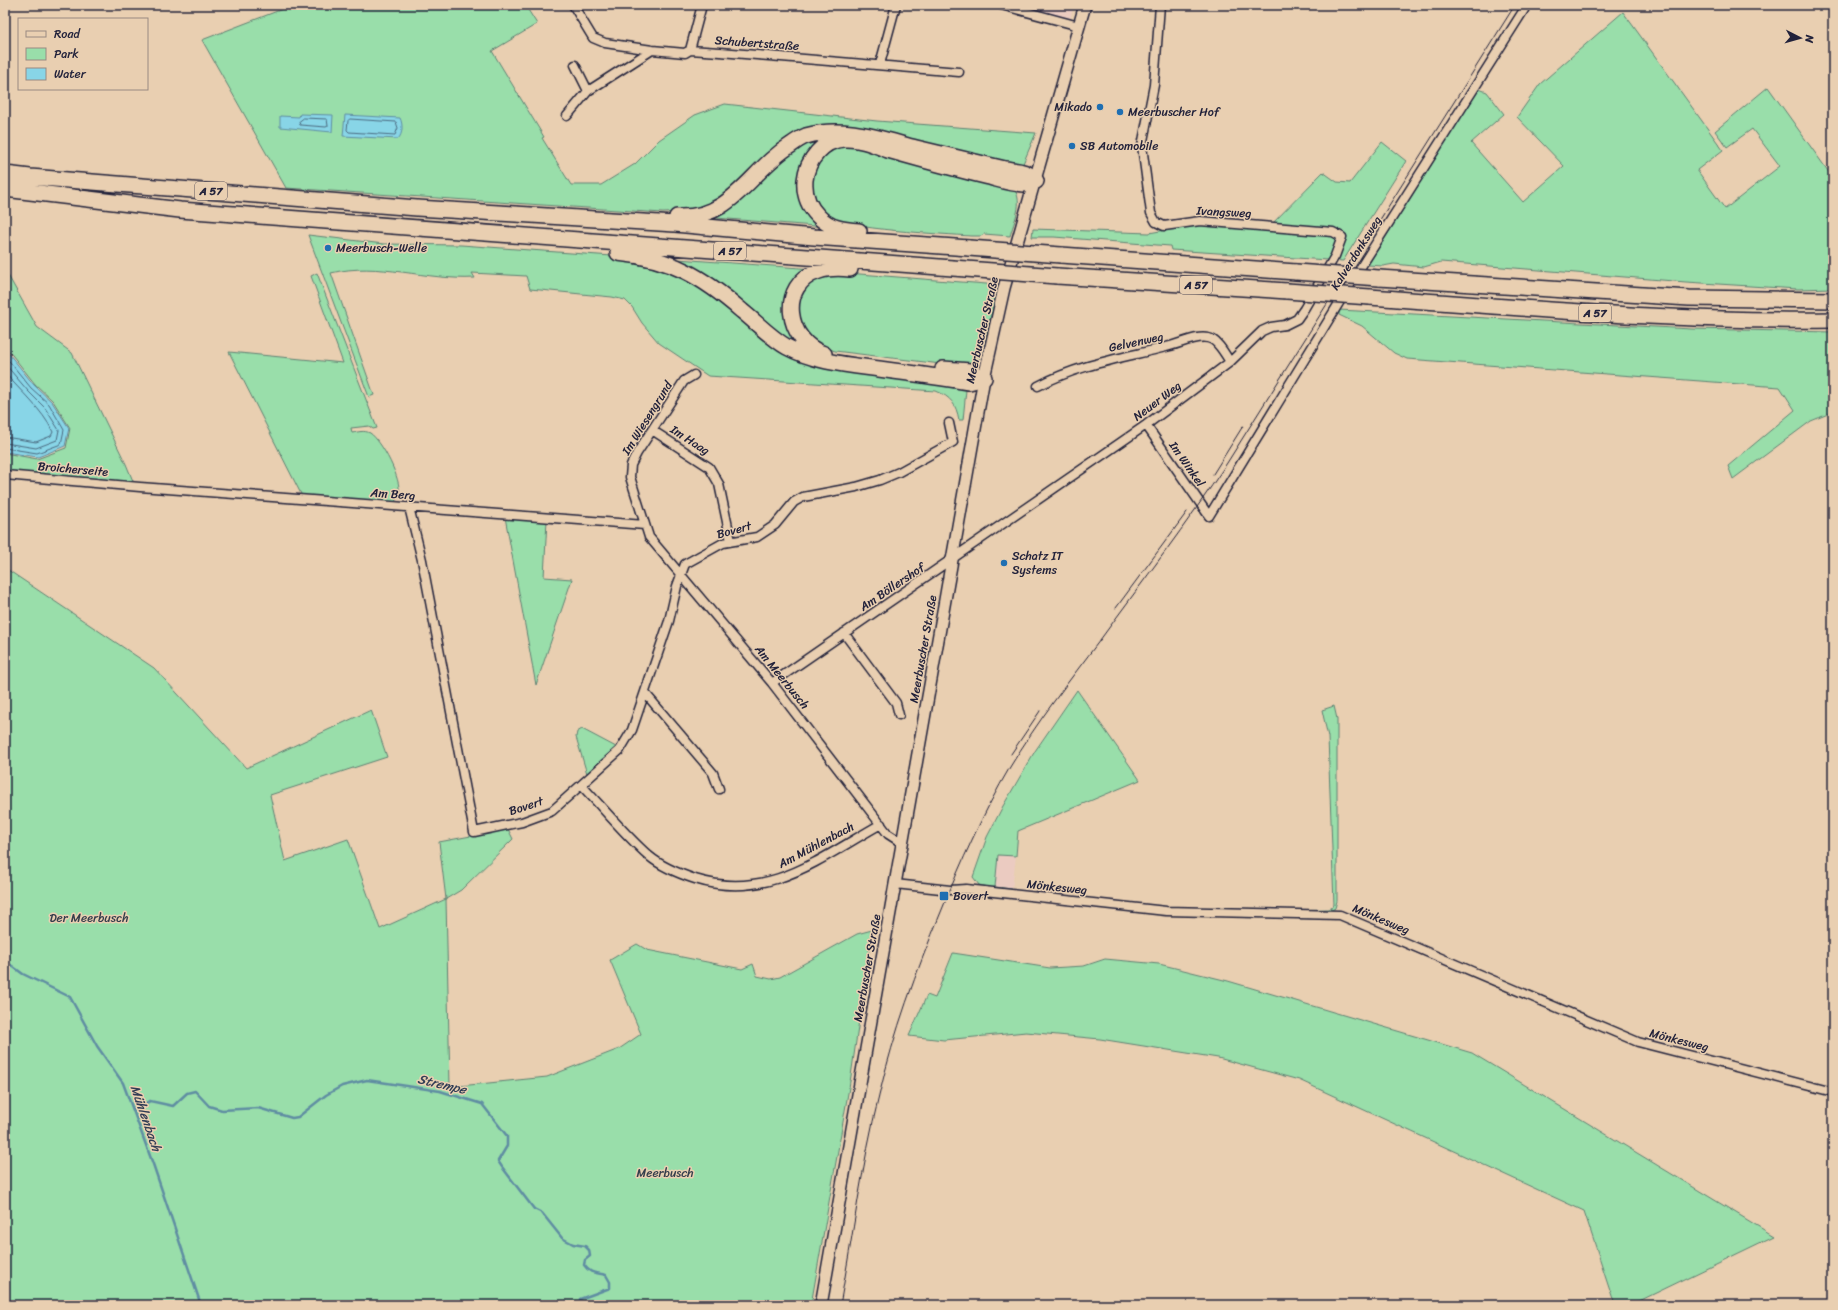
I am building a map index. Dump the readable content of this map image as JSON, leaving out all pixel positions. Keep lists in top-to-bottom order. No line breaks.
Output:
{"streets":{"highway":["A 57"],"main road":["Meerbuscher Straße"],"street":["Schubertstraße","Ivangsweg","Kalverdonksweg","Gelvenweg","Neuer Weg","Im Wiesengrund","Im Haag","Im Winkel","Broicherseite","Am Berg","Bovert","Am Böllershof","Am Meerbusch","Am Mühlenbach","Mönkesweg"]},"crossings":[["Ivangsweg","Neuer Weg"],["Kalverdonksweg","Im Winkel"],["Meerbuscher Straße","Neuer Weg"],["Meerbuscher Straße","Am Böllershof"],["Meerbuscher Straße","Am Meerbusch"],["Meerbuscher Straße","Mönkesweg"],["Gelvenweg","Neuer Weg"],["Neuer Weg","Im Winkel"],["Neuer Weg","Am Böllershof"],["Im Wiesengrund","Im Haag"],["Im Wiesengrund","Am Berg"],["Im Wiesengrund","Am Meerbusch"],["Im Haag","Bovert"],["Broicherseite","Am Berg"],["Am Berg","Bovert"],["Am Berg","Am Meerbusch"],["Bovert","Am Meerbusch"],["Bovert","Am Mühlenbach"],["Am Böllershof","Am Meerbusch"],["Am Meerbusch","Am Mühlenbach"]],"water":["Strempe","Mühlenbach"],"parks":["Der Meerbusch","Meerbusch"],"places":{"other":["Mikado","Meerbuscher Hof","SB Automobile","Meerbusch-Welle","Schatz IT Systems"],"transit":["Bovert"]},"legend":["Road","Park","Water"],"north":"right"}
